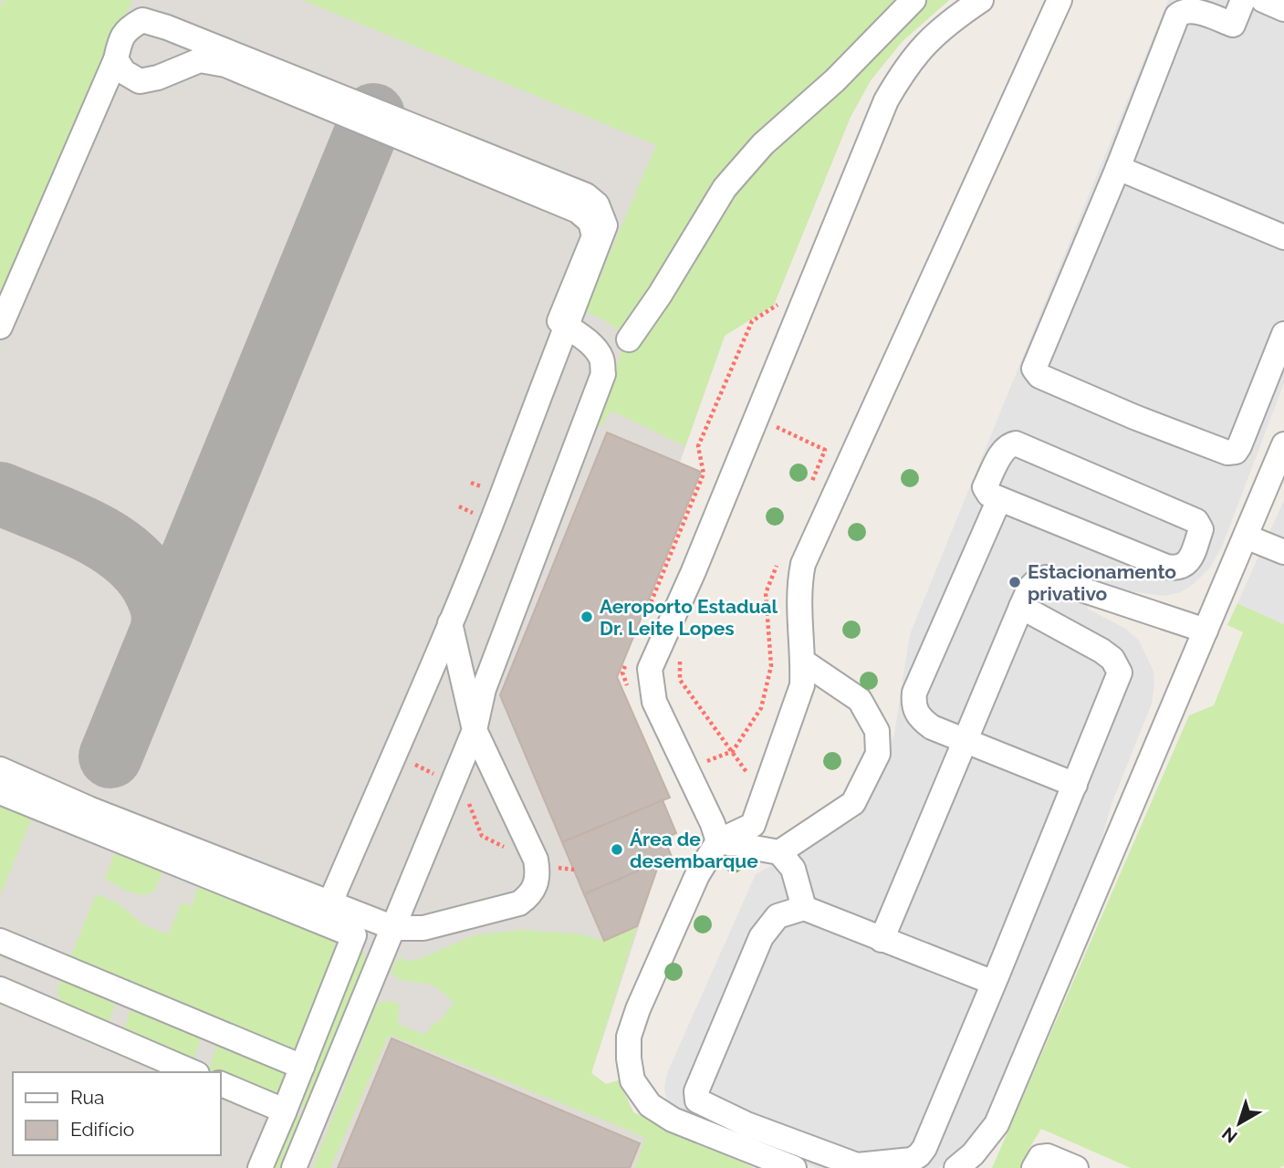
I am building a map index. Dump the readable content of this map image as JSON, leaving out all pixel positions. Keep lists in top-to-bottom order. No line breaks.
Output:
{"places":["Estacionamento privativo","Aeroporto Estadual Dr. Leite Lopes","Área de desembarque"],"legend":["Rua","Edifício"],"north":"bottom left"}
